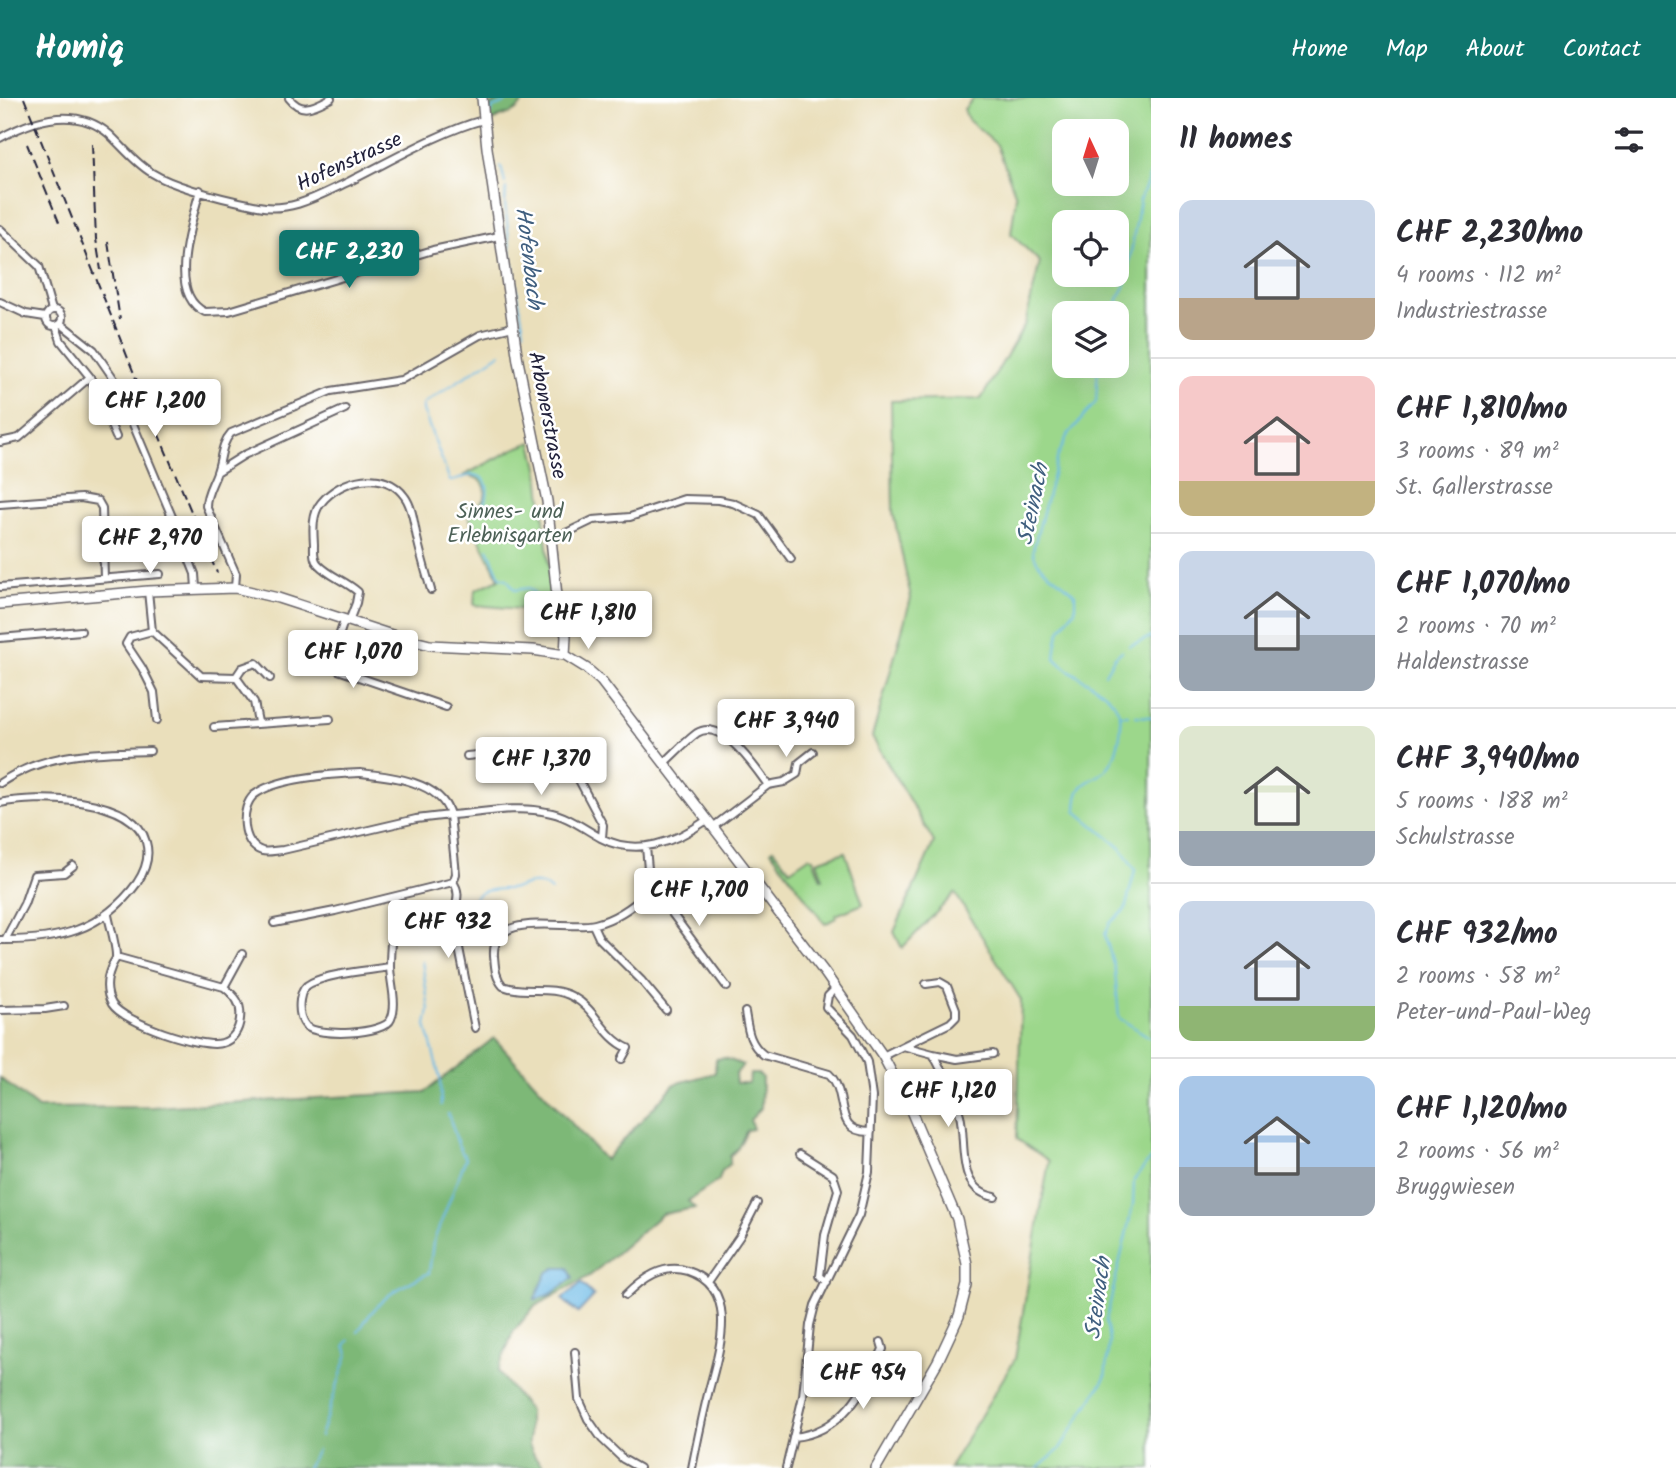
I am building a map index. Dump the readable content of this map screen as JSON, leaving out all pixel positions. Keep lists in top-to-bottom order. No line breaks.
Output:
{"streets":{"main road":["Arbonerstrasse"],"street":["Hofenstrasse"]},"crossings":[["Hofenstrasse","Arbonerstrasse"]],"water":["Hofenbach","Steinach"],"parks":["Sinnes- und Erlebnisgarten"],"north":"top","page":{"header":"Homiq","nav":["Home","Map","About","Contact"],"heading":"11 homes","list":[{"name":"CHF 2,230/mo","note":"4 rooms · 112 m² · Industriestrasse"},{"name":"CHF 1,810/mo","note":"3 rooms · 89 m² · St. Gallerstrasse"},{"name":"CHF 1,070/mo","note":"2 rooms · 70 m² · Haldenstrasse"},{"name":"CHF 3,940/mo","note":"5 rooms · 188 m² · Schulstrasse"},{"name":"CHF 932/mo","note":"2 rooms · 58 m² · Peter-und-Paul-Weg"},{"name":"CHF 1,120/mo","note":"2 rooms · 56 m² · Bruggwiesen"}],"price":["CHF 2,230","CHF 1,200","CHF 2,970","CHF 1,810","CHF 1,070","CHF 3,940","CHF 1,370","CHF 1,700","CHF 932","CHF 1,120","CHF 954"]}}
